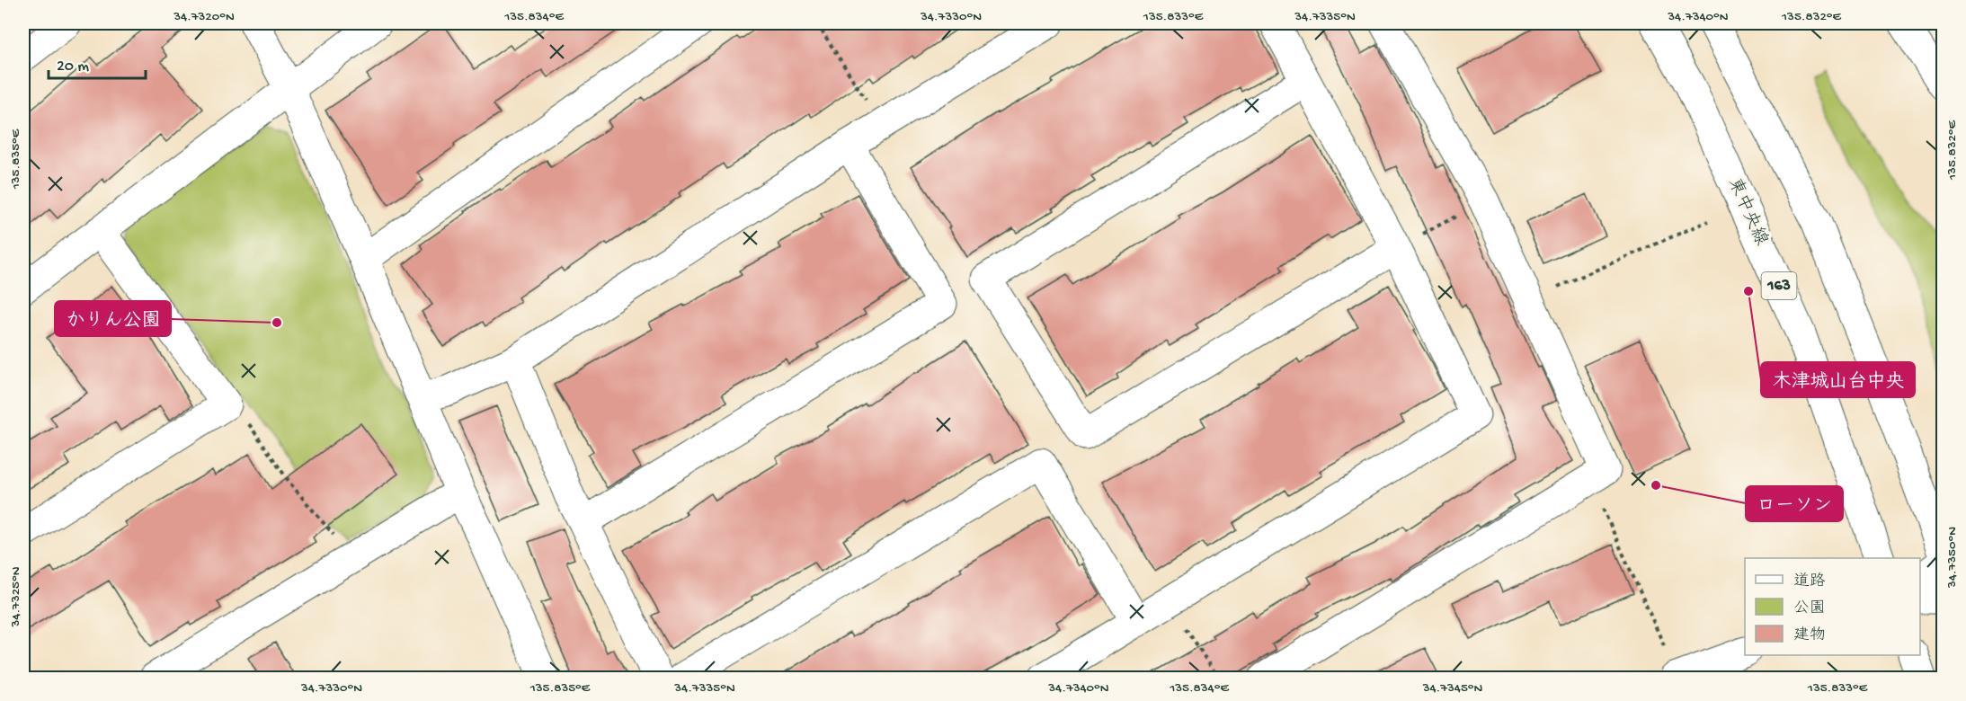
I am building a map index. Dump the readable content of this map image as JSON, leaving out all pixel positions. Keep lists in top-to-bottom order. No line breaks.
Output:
{"streets":{"main road":["東中央線","163"]},"places":["木津城山台中央","かりん公園","ローソン"],"legend":["道路","公園","建物"],"scale_bar":"20 m","coordinates":["34.7320°N","135.834°E","34.7330°N","135.833°E","34.7335°N","34.7340°N","135.832°E","135.835°E","34.7350°N","34.7325°N","34.7345°N"]}
